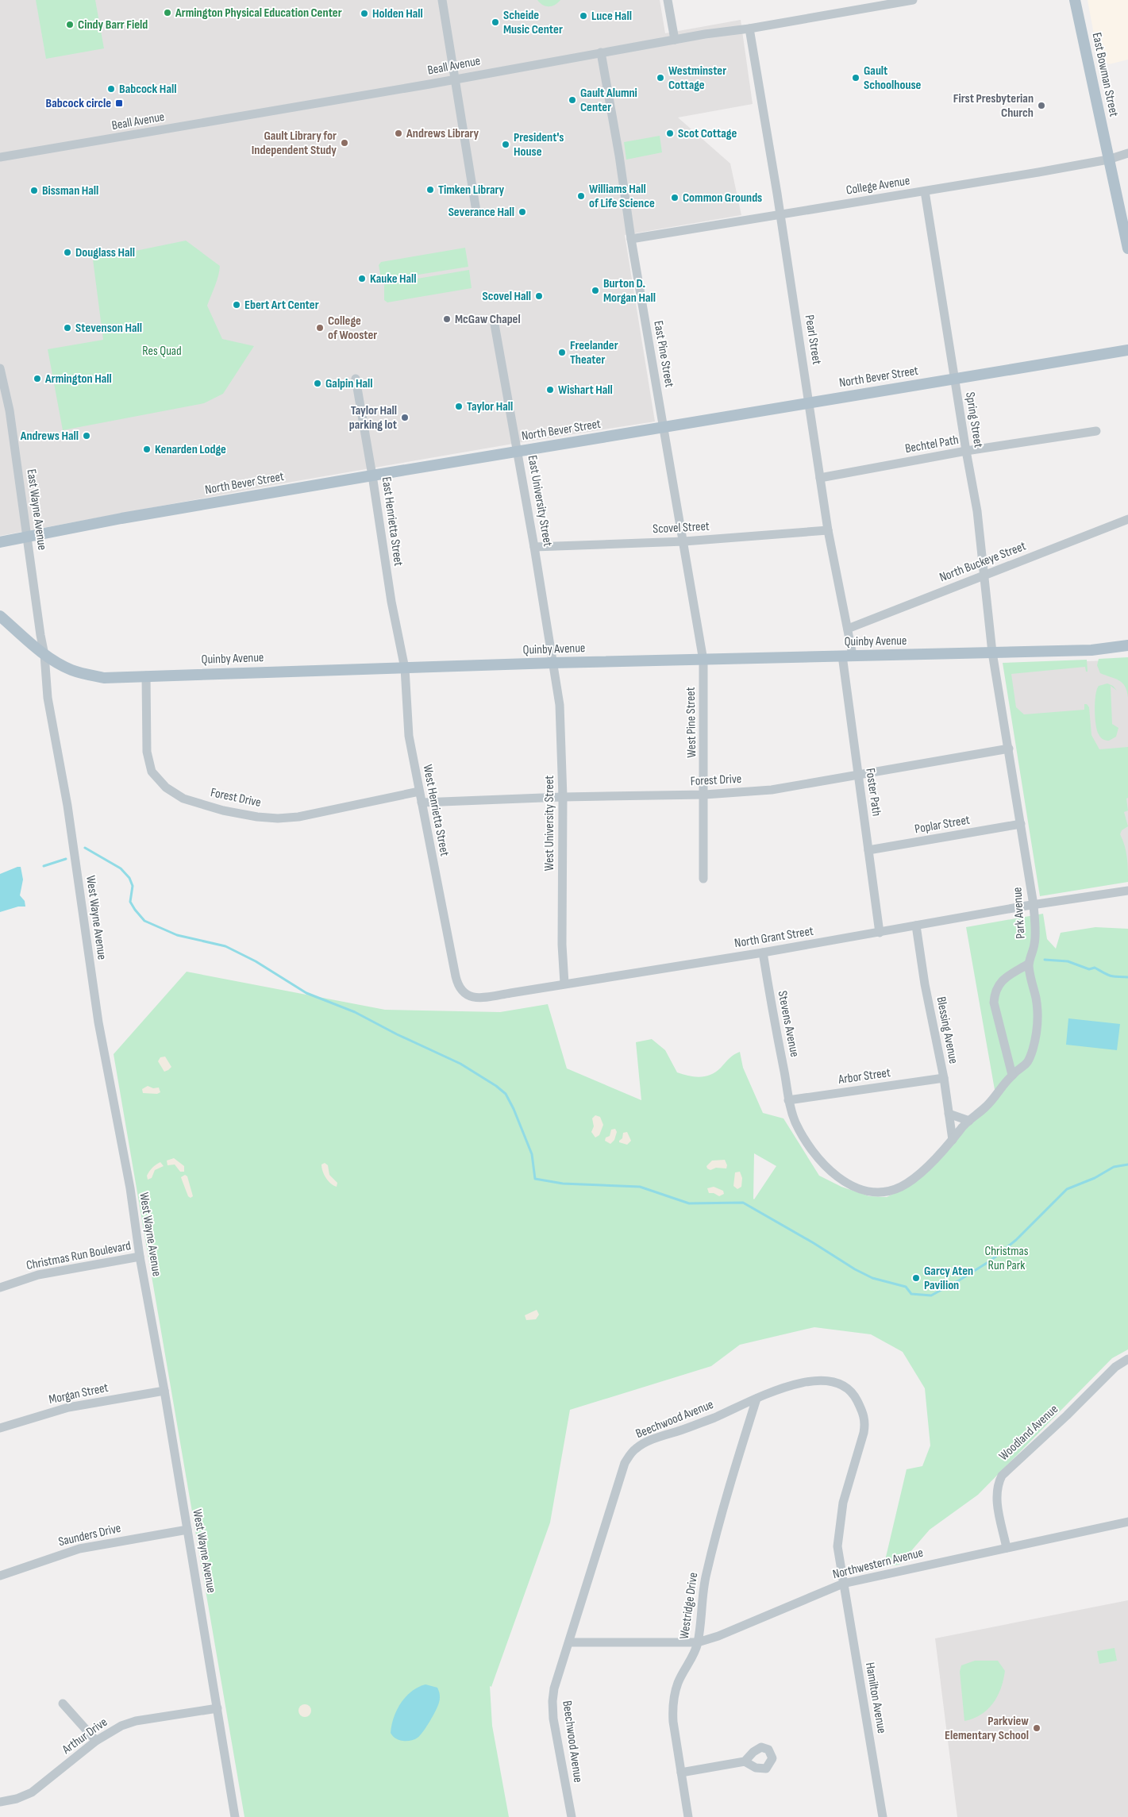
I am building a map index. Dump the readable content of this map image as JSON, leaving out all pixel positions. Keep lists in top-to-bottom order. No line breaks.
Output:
{"streets":{"main road":["East Bowman Street","North Bever Street","Quinby Avenue"],"street":["Beall Avenue","College Avenue","Pearl Street","East Pine Street","Spring Street","Bechtel Path","East University Street","East Wayne Avenue","East Henrietta Street","Scovel Street","North Buckeye Street","West Pine Street","Forest Drive","Foster Path","West Henrietta Street","West University Street","Poplar Street","Park Avenue","West Wayne Avenue","North Grant Street","Stevens Avenue","Blessing Avenue","Arbor Street","Christmas Run Boulevard","Morgan Street","Beechwood Avenue","Woodland Avenue","Saunders Drive","Northwestern Avenue","Westridge Drive","Hamilton Avenue","Arthur Drive"]},"crossings":[["Beall Avenue","Pearl Street"],["Beall Avenue","East Pine Street"],["East Bowman Street","College Avenue"],["College Avenue","Pearl Street"],["College Avenue","East Pine Street"],["College Avenue","Spring Street"],["Pearl Street","North Bever Street"],["Pearl Street","Bechtel Path"],["Pearl Street","Scovel Street"],["Pearl Street","North Buckeye Street"],["Pearl Street","Quinby Avenue"],["Pearl Street","Foster Path"],["East Pine Street","North Bever Street"],["East Pine Street","Scovel Street"],["East Pine Street","Quinby Avenue"],["East Pine Street","West Pine Street"],["North Bever Street","Spring Street"],["North Bever Street","East University Street"],["North Bever Street","East Wayne Avenue"],["North Bever Street","East Henrietta Street"],["Spring Street","Bechtel Path"],["Spring Street","North Buckeye Street"],["Spring Street","Quinby Avenue"],["Spring Street","Park Avenue"],["East University Street","Scovel Street"],["East University Street","Quinby Avenue"],["East University Street","West University Street"],["East Wayne Avenue","Quinby Avenue"],["East Wayne Avenue","West Wayne Avenue"],["East Henrietta Street","Quinby Avenue"],["East Henrietta Street","West Henrietta Street"],["Quinby Avenue","West Pine Street"],["Quinby Avenue","Forest Drive"],["Quinby Avenue","Foster Path"],["Quinby Avenue","West Henrietta Street"],["Quinby Avenue","West University Street"],["Quinby Avenue","Park Avenue"],["Quinby Avenue","West Wayne Avenue"],["West Pine Street","Forest Drive"],["Forest Drive","Foster Path"],["Forest Drive","West Henrietta Street"],["Forest Drive","West University Street"],["Forest Drive","Park Avenue"],["Foster Path","Poplar Street"],["Foster Path","North Grant Street"],["West Henrietta Street","North Grant Street"],["West University Street","North Grant Street"],["Poplar Street","Park Avenue"],["Park Avenue","North Grant Street"],["Park Avenue","Stevens Avenue"],["Park Avenue","Blessing Avenue"],["West Wayne Avenue","Christmas Run Boulevard"],["West Wayne Avenue","Morgan Street"],["West Wayne Avenue","Saunders Drive"],["West Wayne Avenue","Arthur Drive"],["North Grant Street","Stevens Avenue"],["North Grant Street","Blessing Avenue"],["Stevens Avenue","Blessing Avenue"],["Stevens Avenue","Arbor Street"],["Blessing Avenue","Arbor Street"],["Beechwood Avenue","Northwestern Avenue"],["Beechwood Avenue","Westridge Drive"],["Beechwood Avenue","Hamilton Avenue"],["Woodland Avenue","Northwestern Avenue"],["Northwestern Avenue","Westridge Drive"],["Northwestern Avenue","Hamilton Avenue"]],"parks":["Res Quad","Christmas Run Park"],"places":{"other":["Armington Physical Education Center","Holden Hall","Luce Hall","Scheide Music Center","Cindy Barr Field","Westminster Cottage","Gault Schoolhouse","Babcock Hall","Gault Alumni Center","First Presbyterian Church","Andrews Library","Scot Cottage","Gault Library for Independent Study","President's House","Timken Library","Bissman Hall","Williams Hall of Life Science","Common Grounds","Severance Hall","Douglass Hall","Kauke Hall","Burton D. Morgan Hall","Scovel Hall","Ebert Art Center","McGaw Chapel","Stevenson Hall","College of Wooster","Freelander Theater","Armington Hall","Galpin Hall","Wishart Hall","Taylor Hall","Taylor Hall parking lot","Andrews Hall","Kenarden Lodge","Garcy Aten Pavilion","Parkview Elementary School"],"transit":["Babcock circle"]}}
